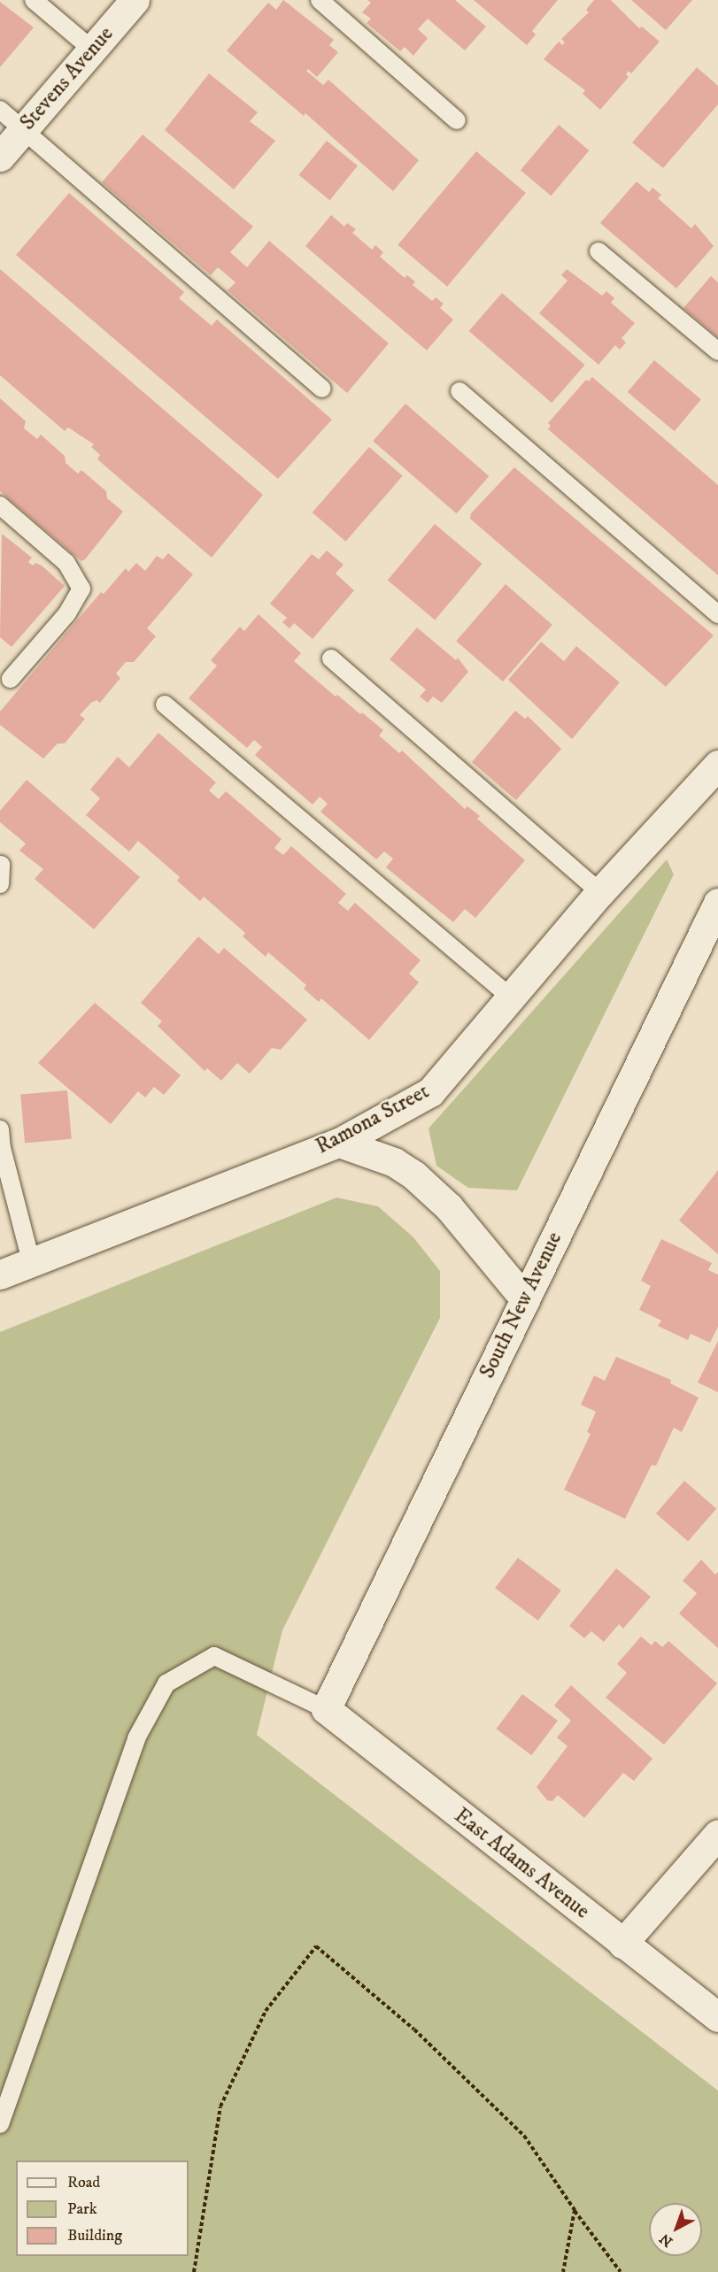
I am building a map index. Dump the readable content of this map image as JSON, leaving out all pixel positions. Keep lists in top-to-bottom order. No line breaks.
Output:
{"streets":{"street":["Stevens Avenue","Ramona Street","South New Avenue","East Adams Avenue"]},"crossings":[["South New Avenue","East Adams Avenue"]],"legend":["Road","Park","Building"],"north":"bottom left"}
